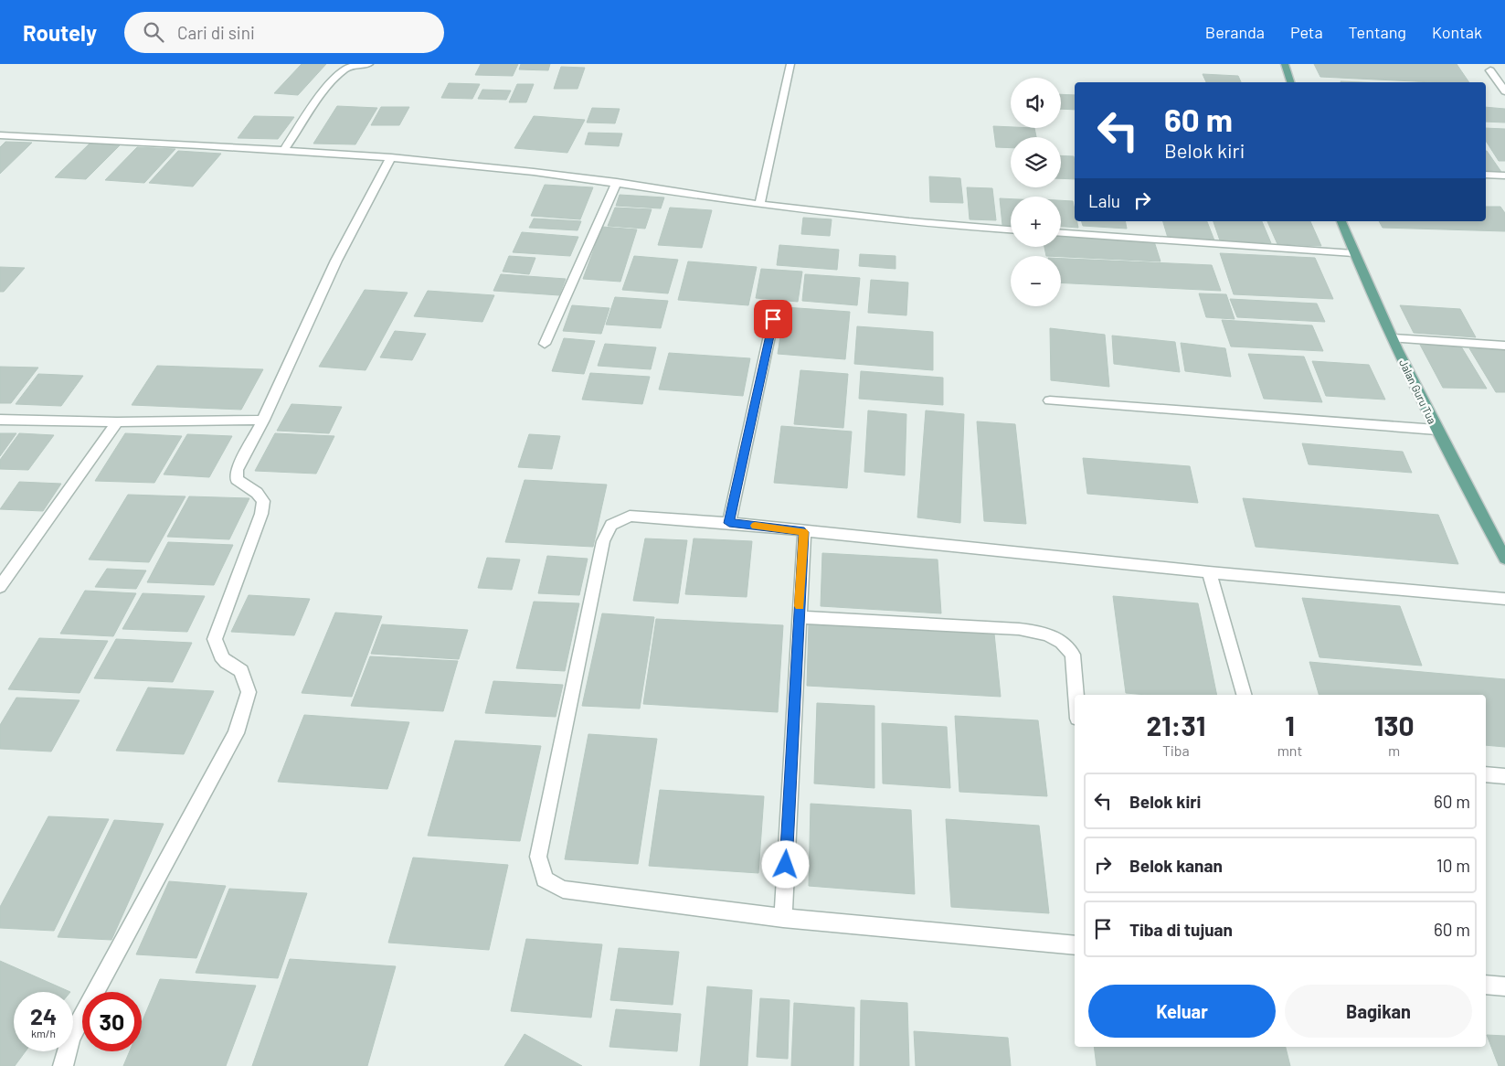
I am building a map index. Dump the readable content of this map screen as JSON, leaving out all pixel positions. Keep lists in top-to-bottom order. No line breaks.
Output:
{"streets":{"main road":["Jalan Guru Tua"]},"page":{"header":"Routely","search":"Cari di sini","nav":["Beranda","Peta","Tentang","Kontak"],"map_buttons":["+","−"],"turn":["60 m","Belok kiri"],"then":"Lalu","eta":["21:31","Tiba","1","mnt","130","m"],"list":[{"name":"Belok kiri","value":"60 m"},{"name":"Belok kanan","value":"10 m"},{"name":"Tiba di tujuan","value":"60 m"}],"buttons":["Keluar","Bagikan"],"speed":"24 km/h","limit":"30"}}
